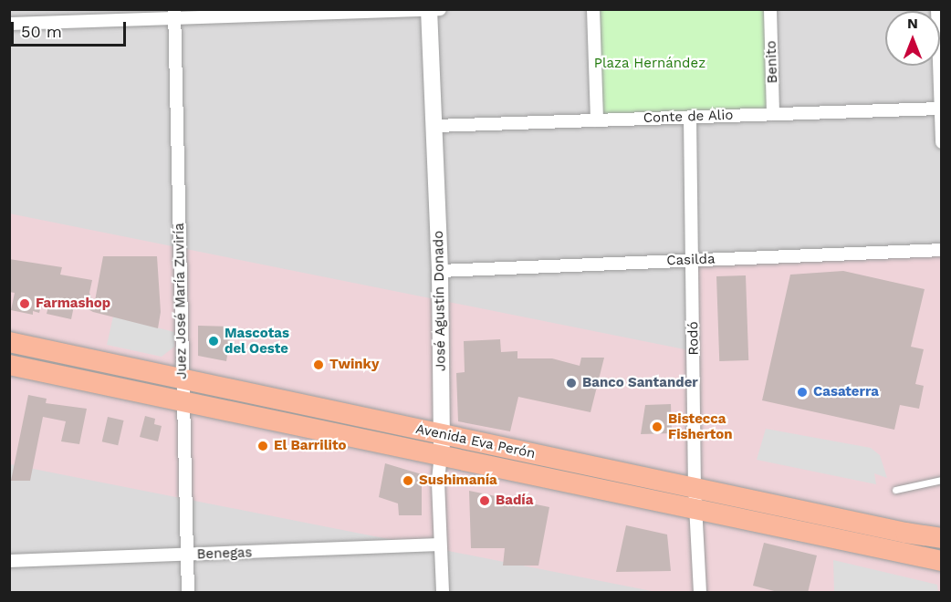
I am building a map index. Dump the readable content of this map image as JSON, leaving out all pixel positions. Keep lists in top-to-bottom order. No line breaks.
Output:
{"streets":{"main road":["Avenida Eva Perón"],"street":["Benito","Conte de Alio","Casilda","Juez José María Zuviría","José Agustín Donado","Rodó","Benegas"]},"crossings":[["Benito","Conte de Alio"],["Conte de Alio","José Agustín Donado"],["Conte de Alio","Rodó"],["Casilda","José Agustín Donado"],["Casilda","Rodó"],["Juez José María Zuviría","Avenida Eva Perón"],["Juez José María Zuviría","Benegas"],["José Agustín Donado","Avenida Eva Perón"],["José Agustín Donado","Benegas"],["Rodó","Avenida Eva Perón"]],"parks":["Plaza Hernández"],"places":["Farmashop","Mascotas del Oeste","Twinky","Banco Santander","Casaterra","Bistecca Fisherton","El Barrilito","Sushimanía","Badía"],"scale_bar":"50 m","north":"top"}
